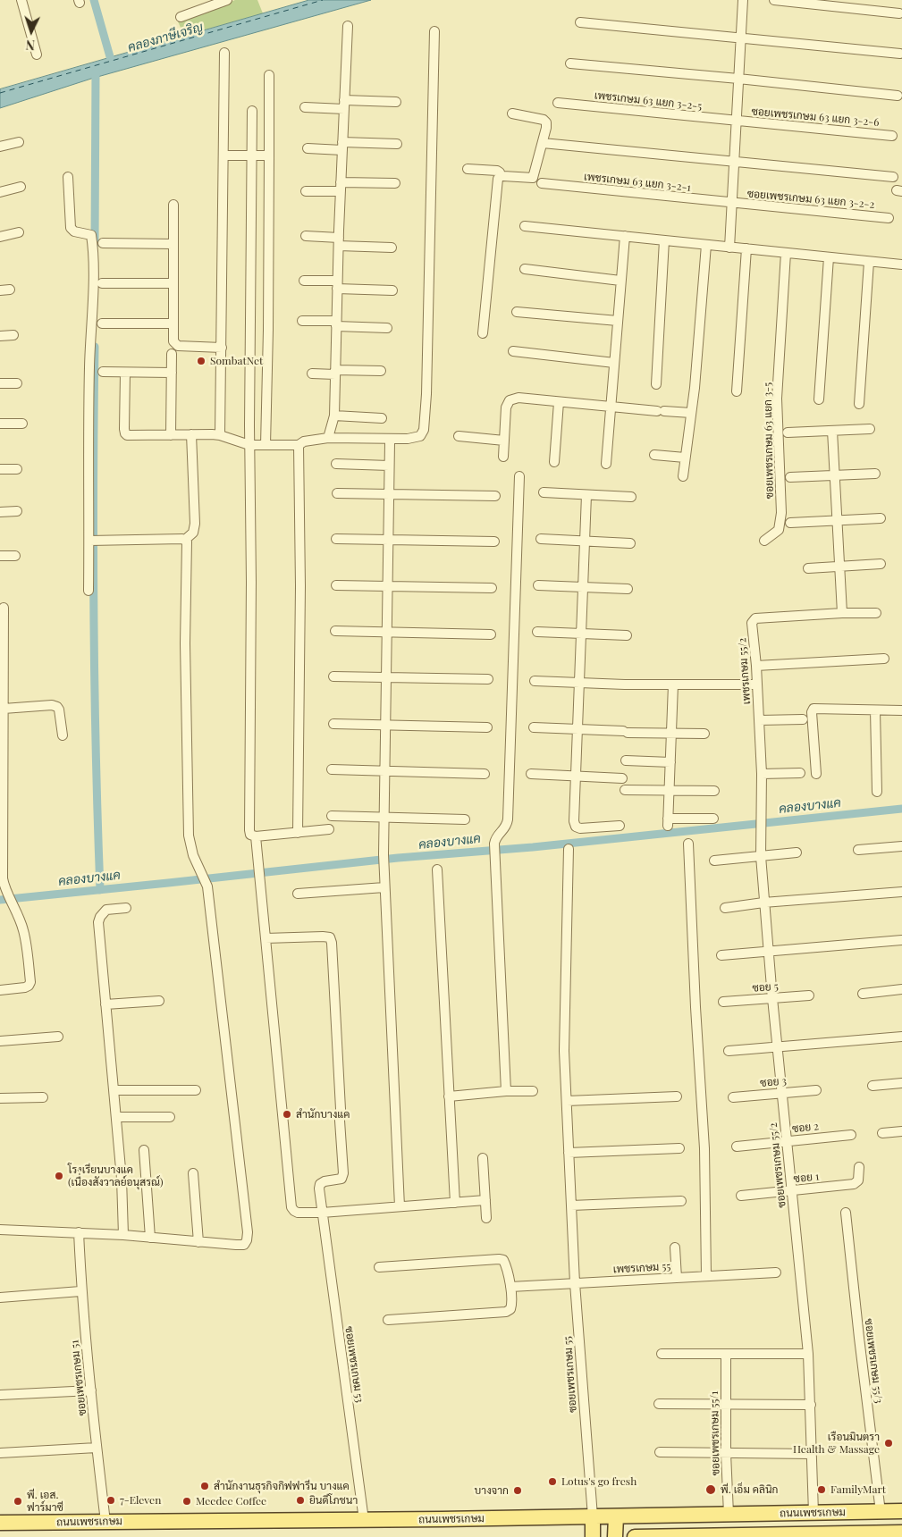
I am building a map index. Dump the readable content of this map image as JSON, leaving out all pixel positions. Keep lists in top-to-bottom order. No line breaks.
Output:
{"streets":{"main road":["ถนนเพชรเกษม"],"street":["เพชรเกษม 63 แยก 3-2-5","ซอยเพชรเกษม 63 แยก 3-2-6","เพชรเกษม 63 แยก 3-2-1","ซอยเพชรเกษม 63 แยก 3-2-2","ซอยเพชรเกษม 63 แยก 3-5","เพชรเกษม 55/2","ซอย 5","ซอย 3","ซอย 2","ซอยเพชรเกษม 55/2","ซอย 1","เพชรเกษม 55","ซอยเพชรเกษม 55/3","ซอยเพชรเกษม 53","ซอยเพชรเกษม 55","ซอยเพชรเกษม 51","ซอยเพชรเกษม 55/1"]},"crossings":[["เพชรเกษม 63 แยก 3-2-5","ซอยเพชรเกษม 63 แยก 3-2-6"],["เพชรเกษม 63 แยก 3-2-1","ซอยเพชรเกษม 63 แยก 3-2-2"],["เพชรเกษม 55/2","ซอยเพชรเกษม 55/2"],["ซอย 5","ซอยเพชรเกษม 55/2"],["ซอย 3","ซอยเพชรเกษม 55/2"],["ซอย 2","ซอยเพชรเกษม 55/2"],["ซอยเพชรเกษม 55/2","ซอย 1"],["ซอยเพชรเกษม 55/2","ถนนเพชรเกษม"],["เพชรเกษม 55","ซอยเพชรเกษม 55"],["ซอยเพชรเกษม 55/3","ถนนเพชรเกษม"],["ซอยเพชรเกษม 53","ถนนเพชรเกษม"],["ซอยเพชรเกษม 55","ถนนเพชรเกษม"],["ซอยเพชรเกษม 51","ถนนเพชรเกษม"],["ซอยเพชรเกษม 55/1","ถนนเพชรเกษม"]],"water":["คลองภาษีเจริญ","คลองบางแค"],"places":["SombatNet","สำนักบางแค","โรงเรียนบางแค (เนื่องสังวาลย์อนุสรณ์)","เรือนมินตรา Health & Massage","Lotus's go fresh","สำนักงานธุรกิจกิฟฟารีน บางแค","พี. เอ็ม คลินิก","FamilyMart","บางจาก","7-Eleven","ยินดีโภชนา","พี. เอส. ฟาร์มาซี","Meedee Coffee"],"north":"bottom"}
